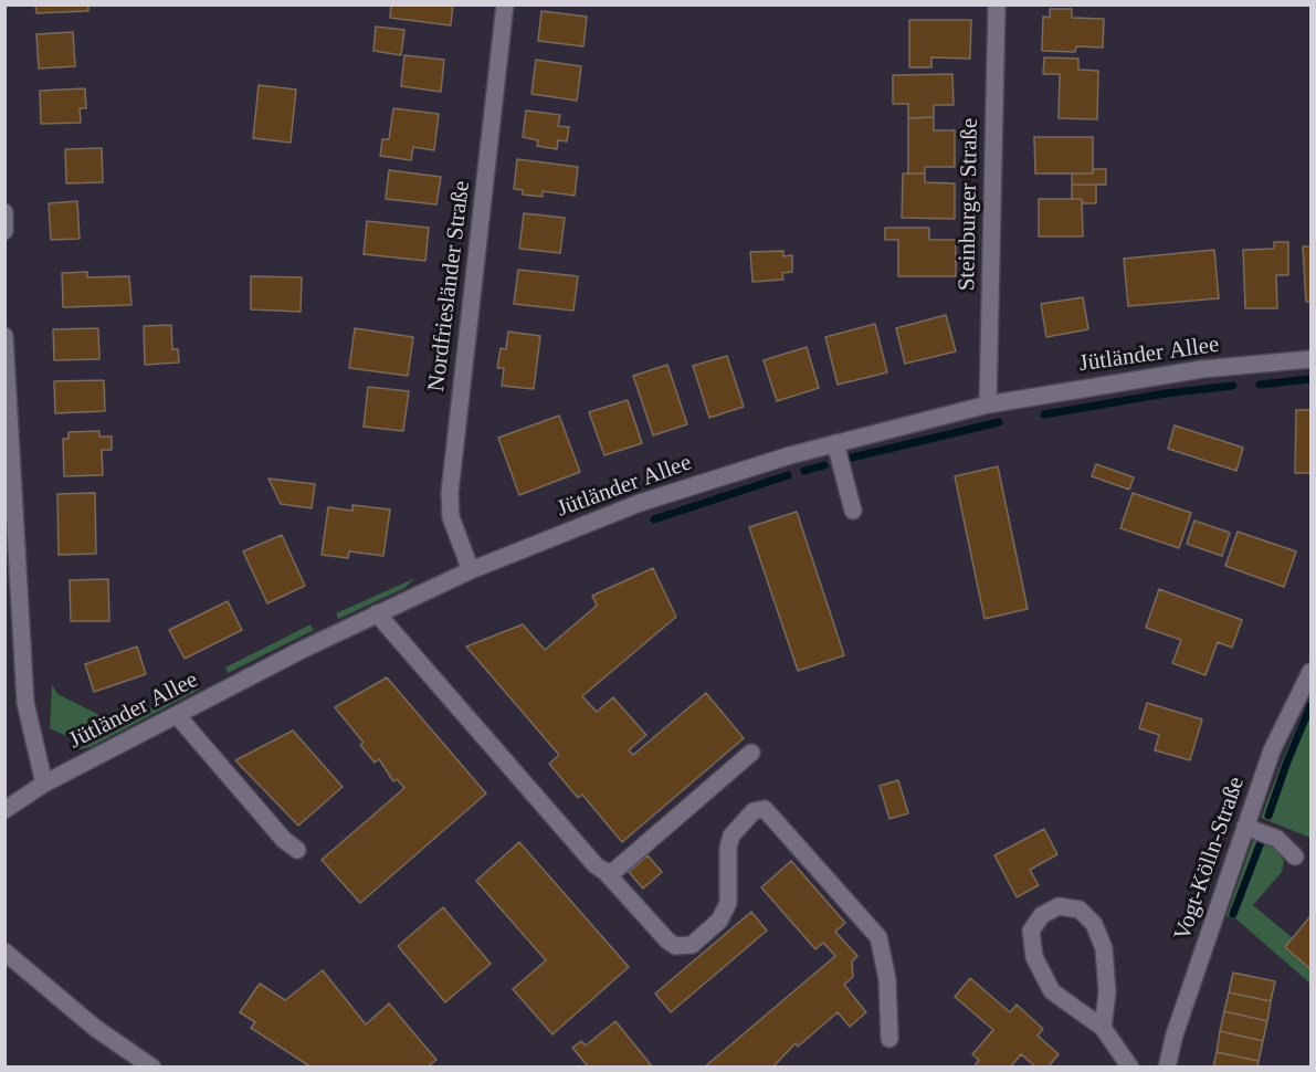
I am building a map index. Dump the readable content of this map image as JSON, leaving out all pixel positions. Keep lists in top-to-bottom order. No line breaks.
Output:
{"streets":{"street":["Steinburger Straße","Nordfriesländer Straße","Jütländer Allee","Vogt-Kölln-Straße"]},"crossings":[["Steinburger Straße","Jütländer Allee"],["Nordfriesländer Straße","Jütländer Allee"]]}
